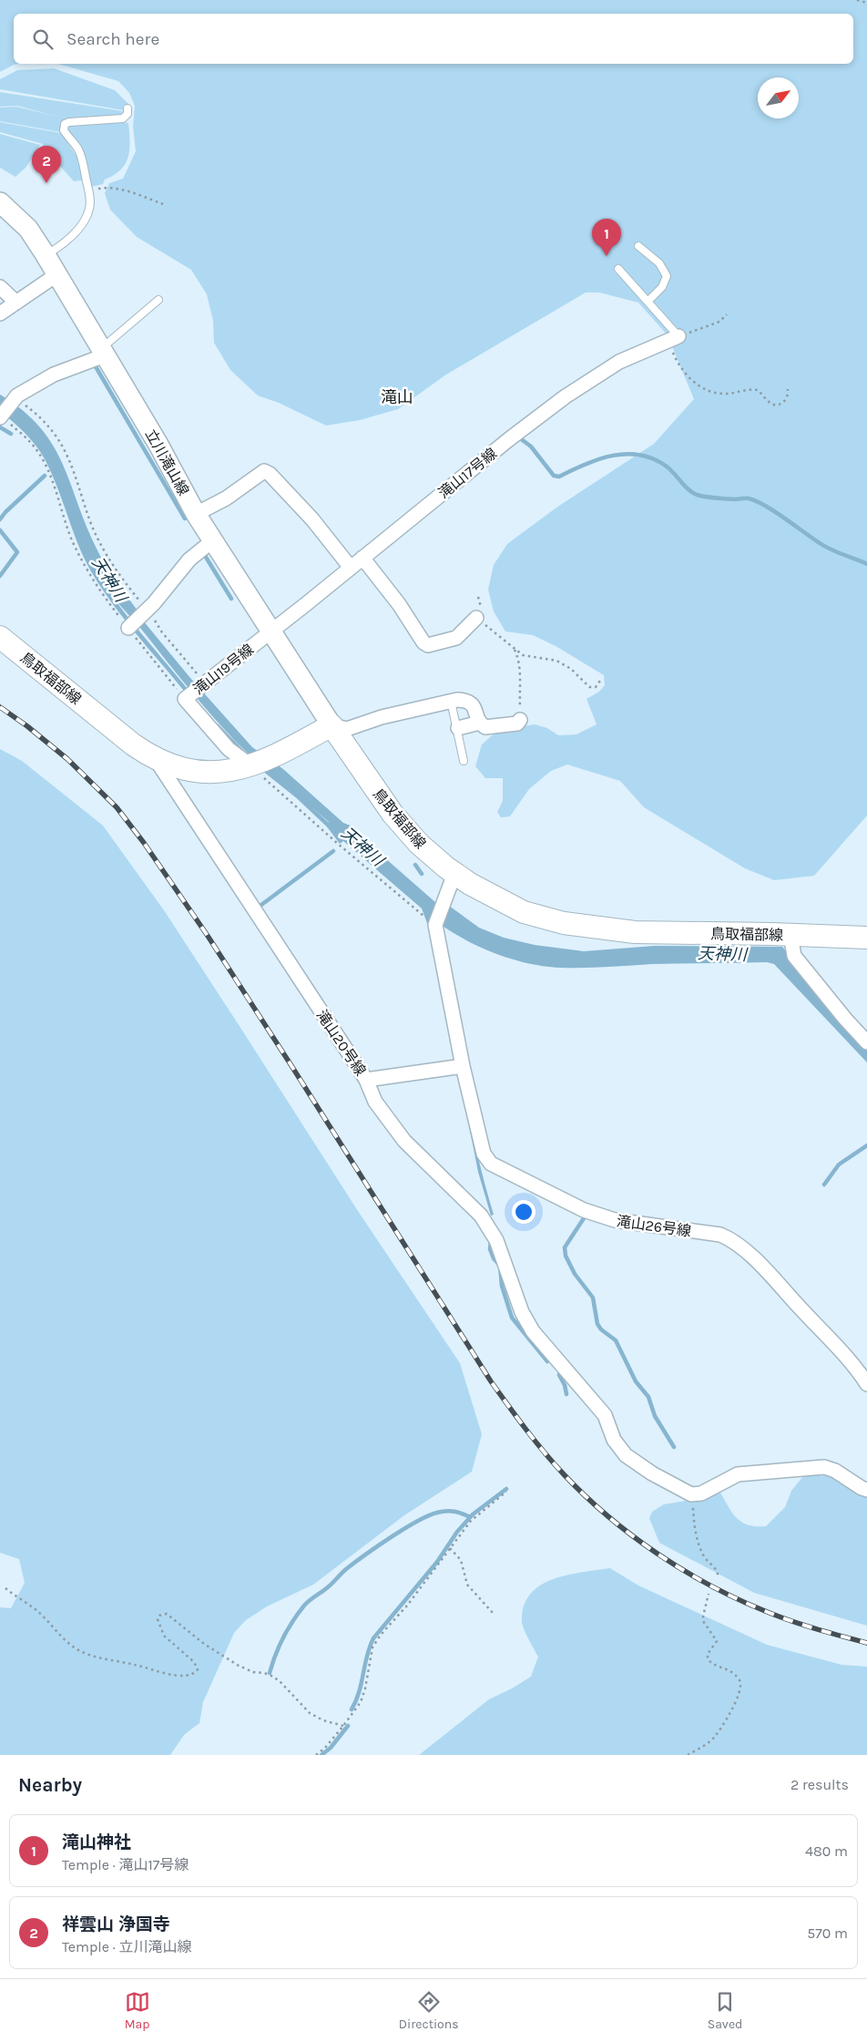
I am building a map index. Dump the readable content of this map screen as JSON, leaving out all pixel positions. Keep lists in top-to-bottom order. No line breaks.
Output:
{"streets":{"main road":["鳥取福部線"],"street":["立川滝山線","滝山17号線","滝山19号線","滝山20号線","滝山26号線"]},"crossings":[["立川滝山線","滝山17号線"],["立川滝山線","滝山19号線"],["立川滝山線","鳥取福部線"],["滝山17号線","滝山19号線"],["滝山19号線","鳥取福部線"],["鳥取福部線","滝山20号線"],["滝山20号線","滝山26号線"]],"districts":["滝山"],"water":["天神川"],"north":"top right","page":{"search":"Search here","pins":["2","1"],"heading":["Nearby","2 results"],"list":[{"mark":"1","name":"滝山神社","note":"Temple · 滝山17号線","value":"480 m"},{"mark":"2","name":"祥雲山 浄国寺","note":"Temple · 立川滝山線","value":"570 m"}],"nav":["Map","Directions","Saved"]}}
